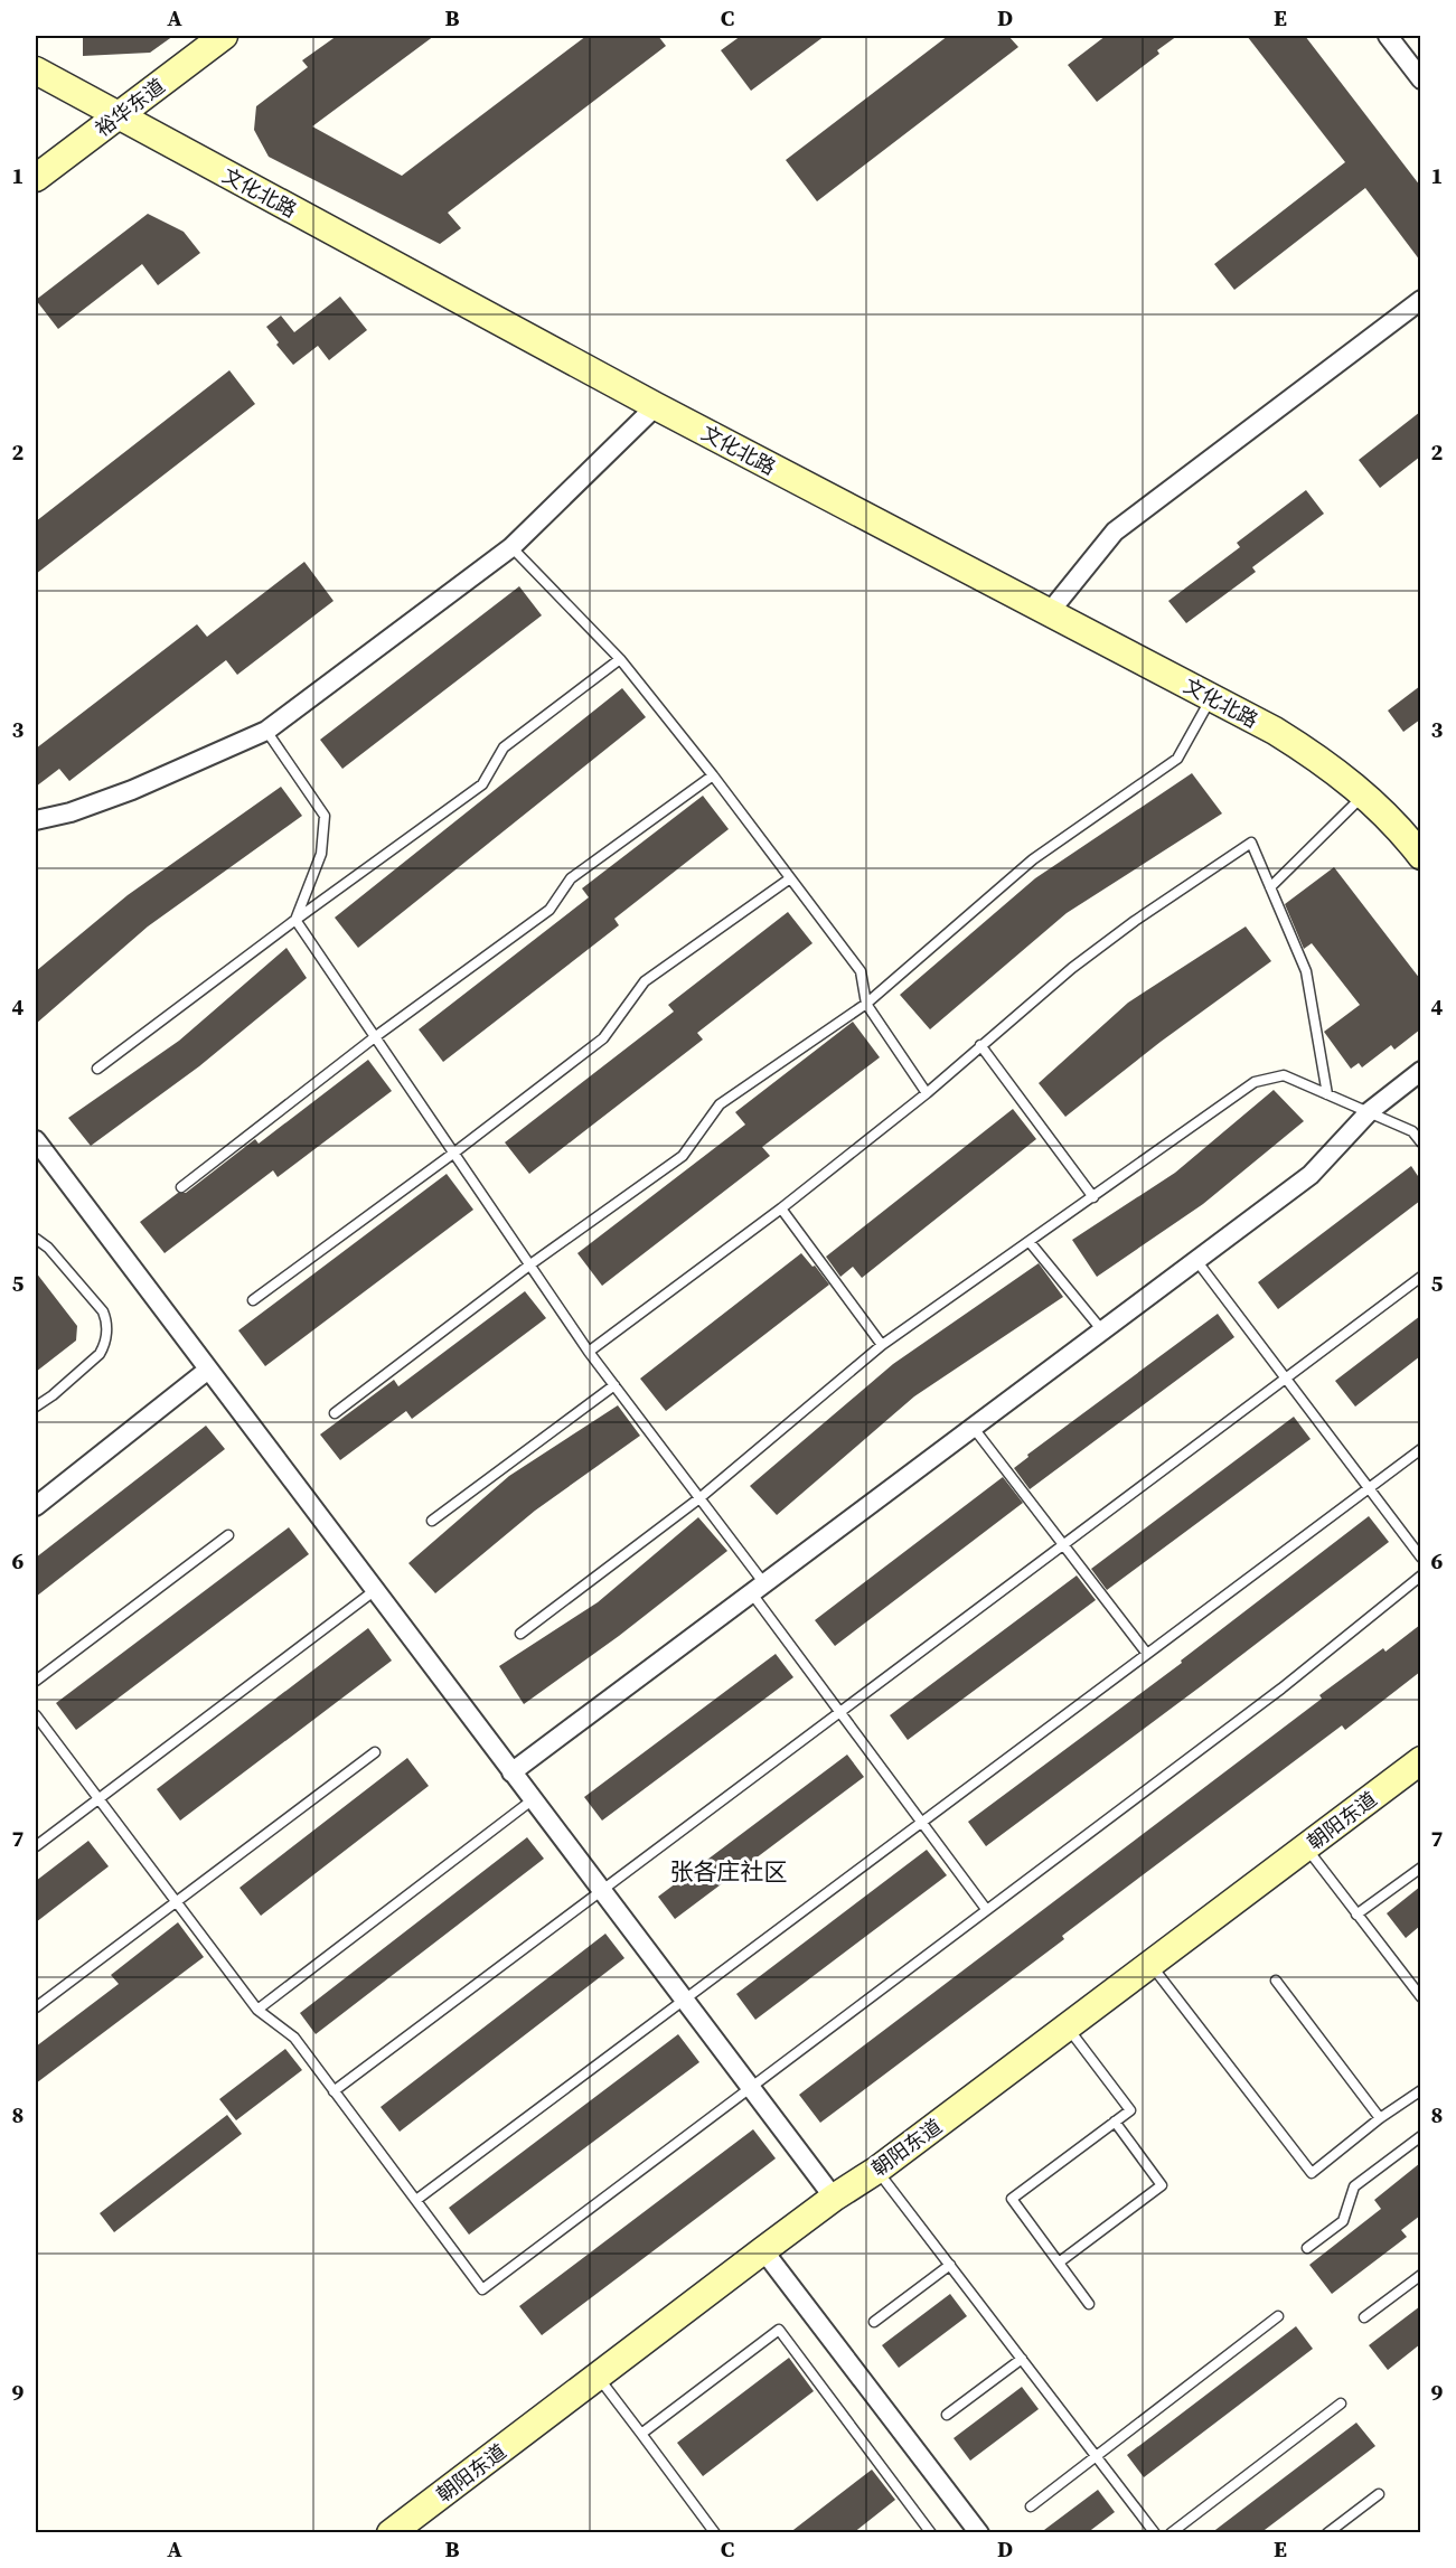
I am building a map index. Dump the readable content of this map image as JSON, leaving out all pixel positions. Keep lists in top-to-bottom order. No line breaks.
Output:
{"streets":{"street":["裕华东道","文化北路","朝阳东道"]},"crossings":[["裕华东道","文化北路"]],"districts":["张各庄社区"],"grid":{"columns":["A","B","C","D","E"],"rows":["1","2","3","4","5","6","7","8","9"]}}
